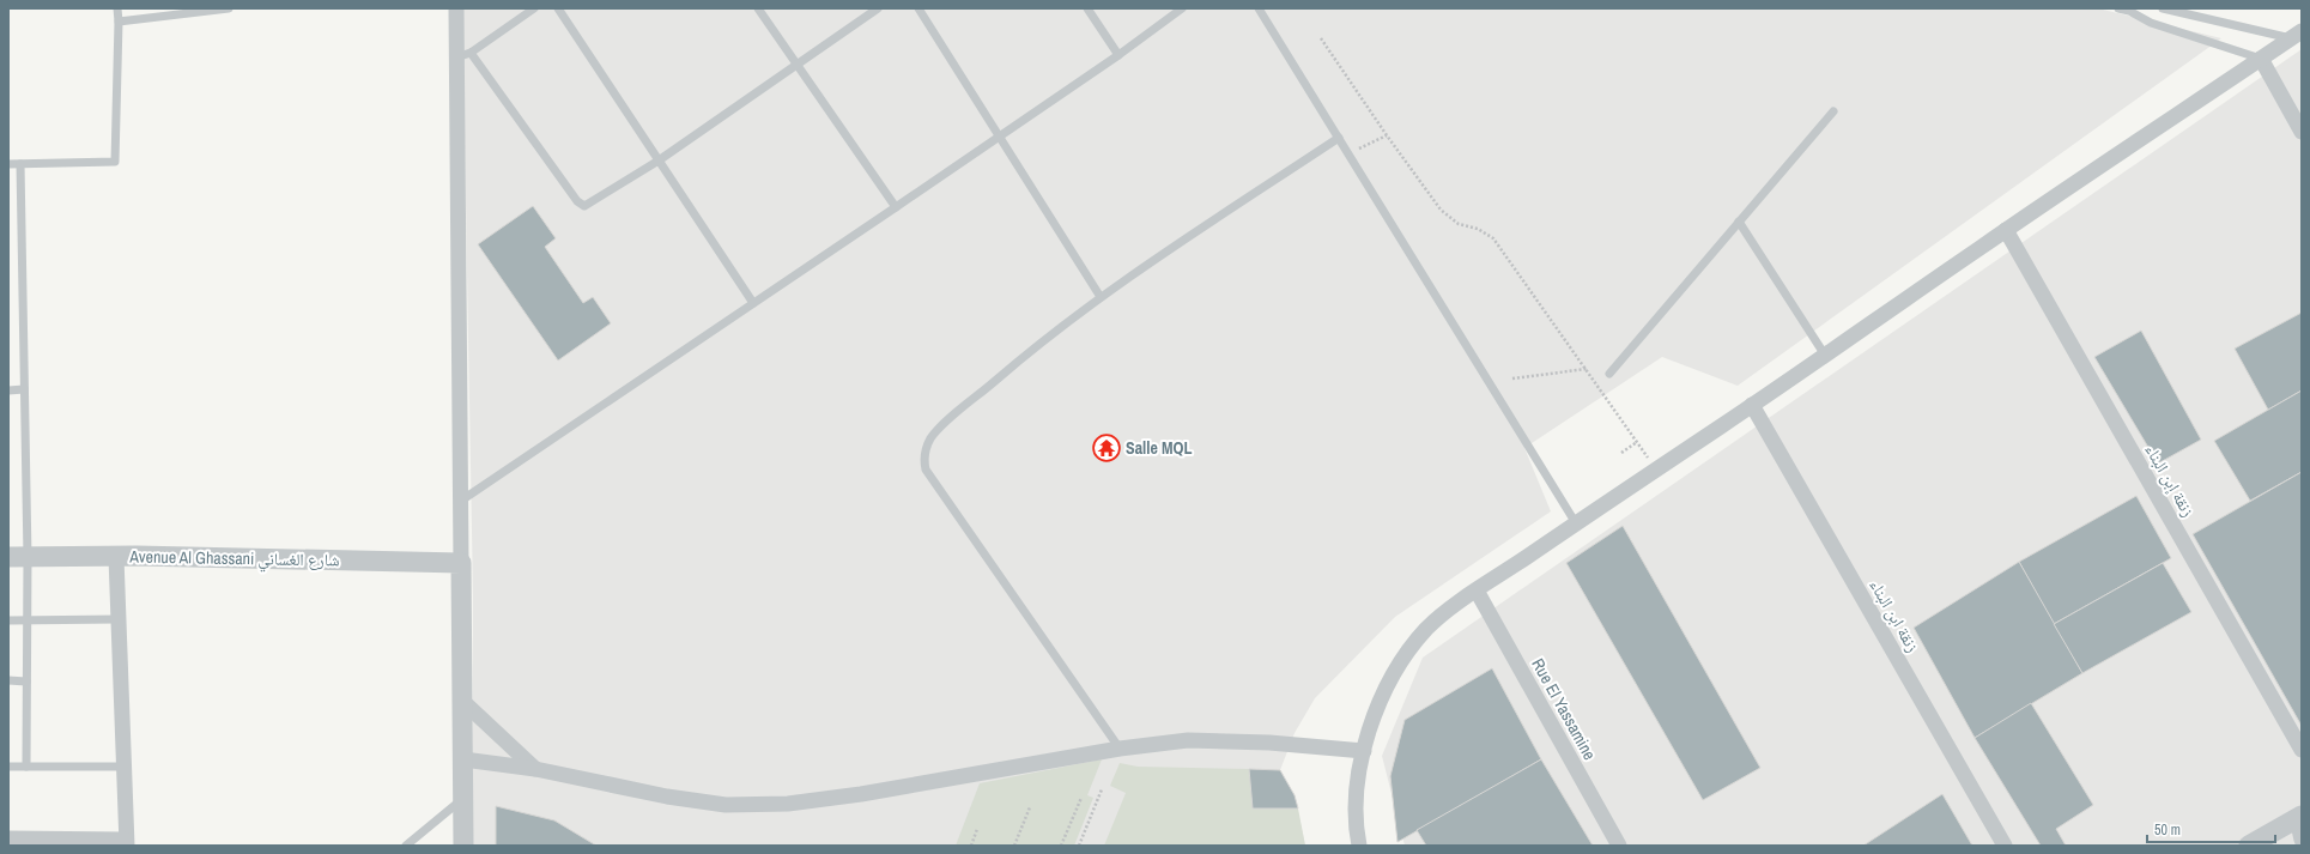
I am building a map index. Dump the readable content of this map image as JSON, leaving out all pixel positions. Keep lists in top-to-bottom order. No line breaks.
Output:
{"streets":{"street":["زنقة إبن البناء","Avenue Al Ghassani شارع الغساني","زنقة ابن البناء","Rue El Yassamine"]},"places":{"temple":["Salle MQL"]},"scale_bar":"50 m"}
